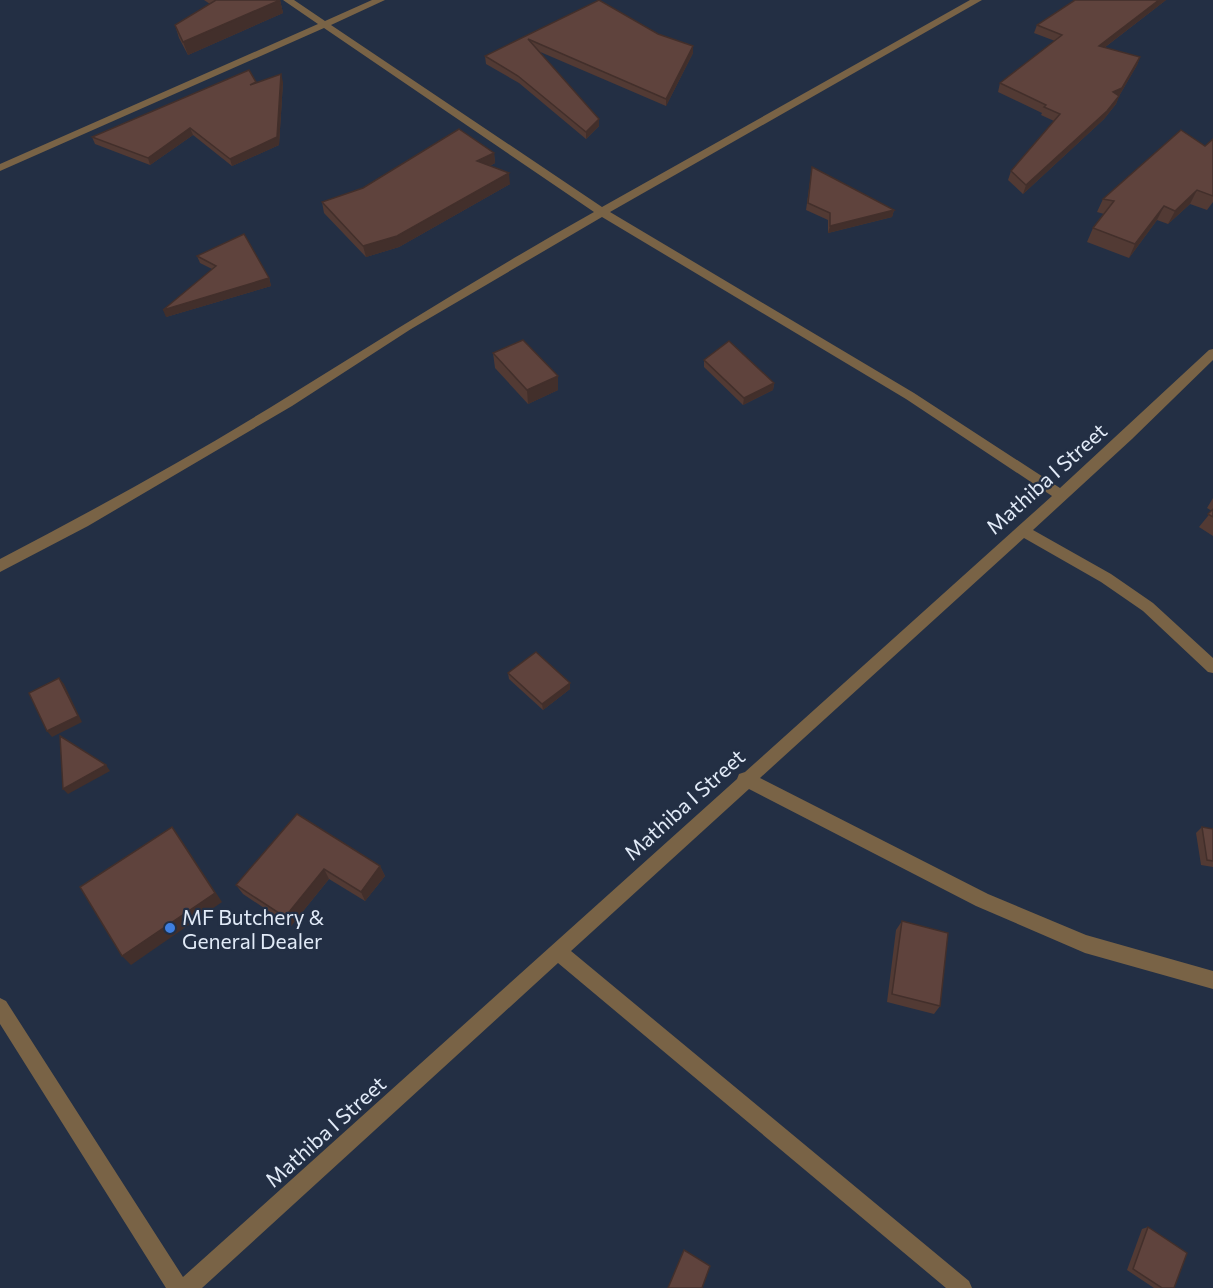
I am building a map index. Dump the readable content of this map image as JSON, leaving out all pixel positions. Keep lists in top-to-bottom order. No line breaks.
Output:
{"streets":{"street":["Mathiba I Street"]},"places":["MF Butchery & General Dealer"]}
